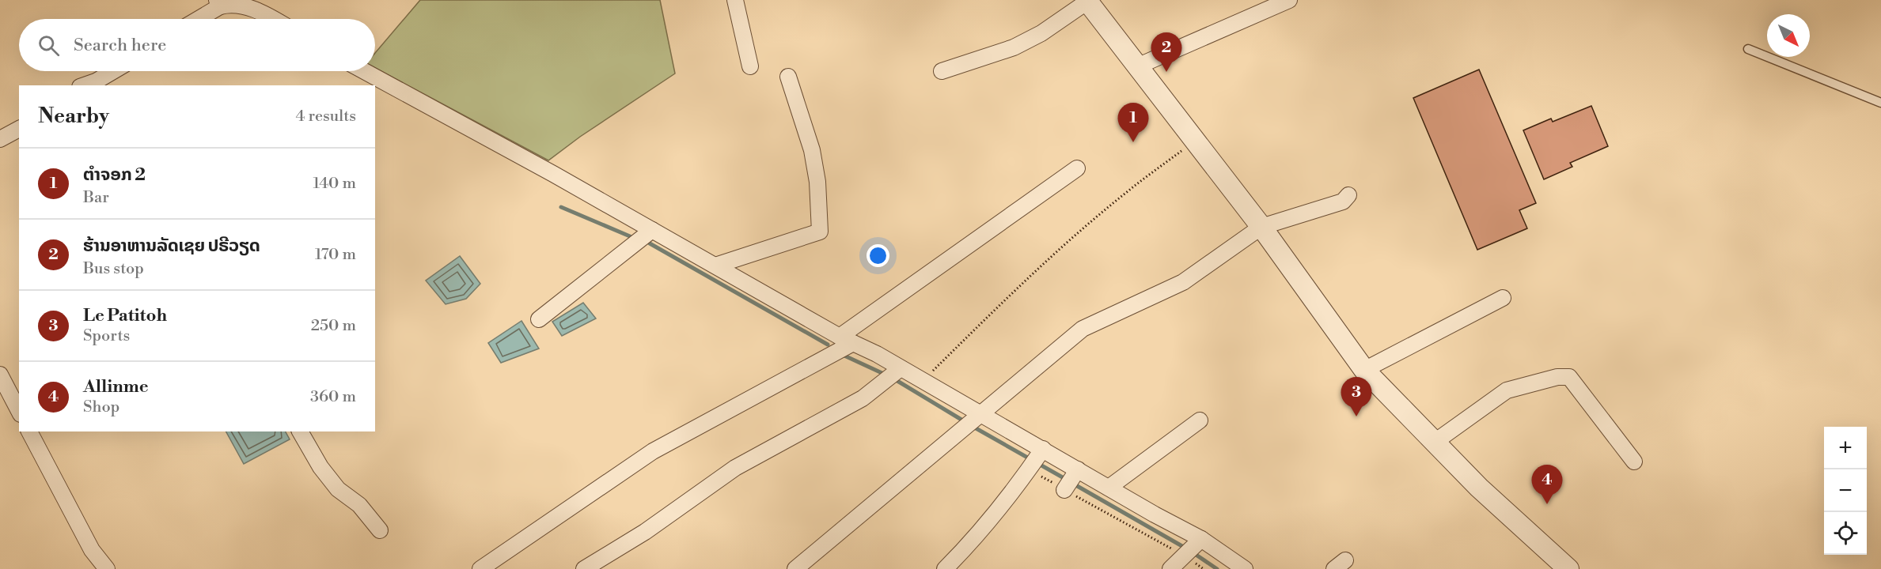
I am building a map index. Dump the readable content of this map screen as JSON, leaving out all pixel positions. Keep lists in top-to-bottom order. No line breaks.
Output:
{"north":"bottom right","page":{"search":"Search here","pins":["2","1","3","4"],"heading":["Nearby","4 results"],"list":[{"mark":"1","name":"ຕຳຈອກ 2","note":"Bar","value":"140 m"},{"mark":"2","name":"ຮ້ານອາຫານລັດເຊຍ ປຣີວຽດ","note":"Bus stop","value":"170 m"},{"mark":"3","name":"Le Patitoh","note":"Sports","value":"250 m"},{"mark":"4","name":"Allinme","note":"Shop","value":"360 m"}],"map_buttons":["+","−"]}}
